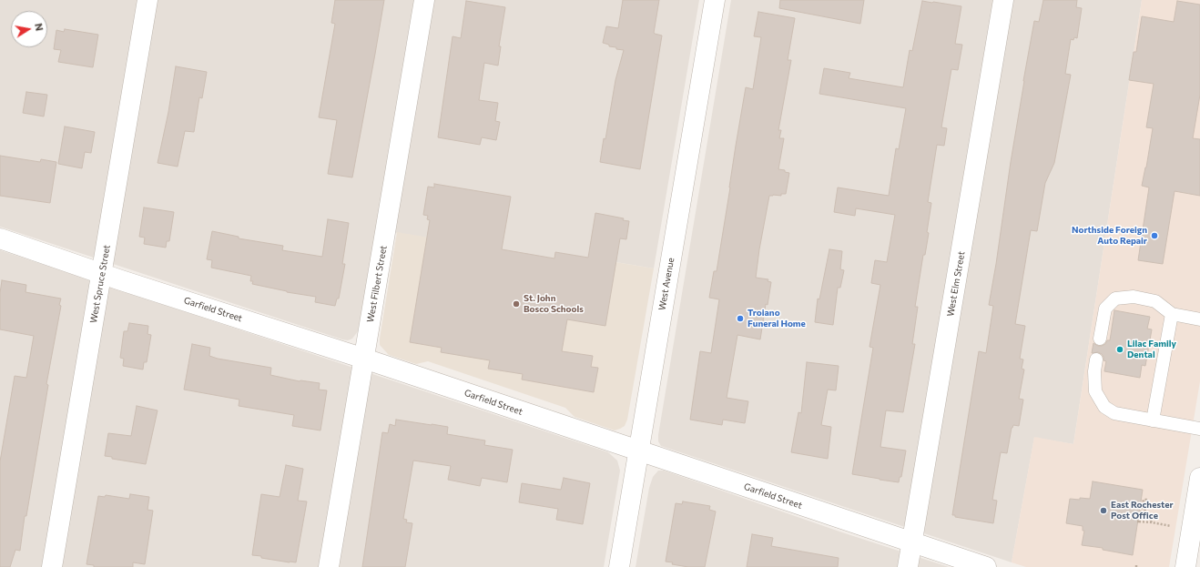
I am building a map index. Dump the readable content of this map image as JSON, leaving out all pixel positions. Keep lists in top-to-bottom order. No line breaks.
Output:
{"streets":{"street":["West Spruce Street","West Filbert Street","West Avenue","West Elm Street","Garfield Street"]},"crossings":[["West Spruce Street","Garfield Street"],["West Filbert Street","Garfield Street"],["West Avenue","Garfield Street"],["West Elm Street","Garfield Street"]],"places":["Northside Foreign Auto Repair","St. John Bosco Schools","Troiano Funeral Home","Lilac Family Dental","East Rochester Post Office"],"north":"right"}
